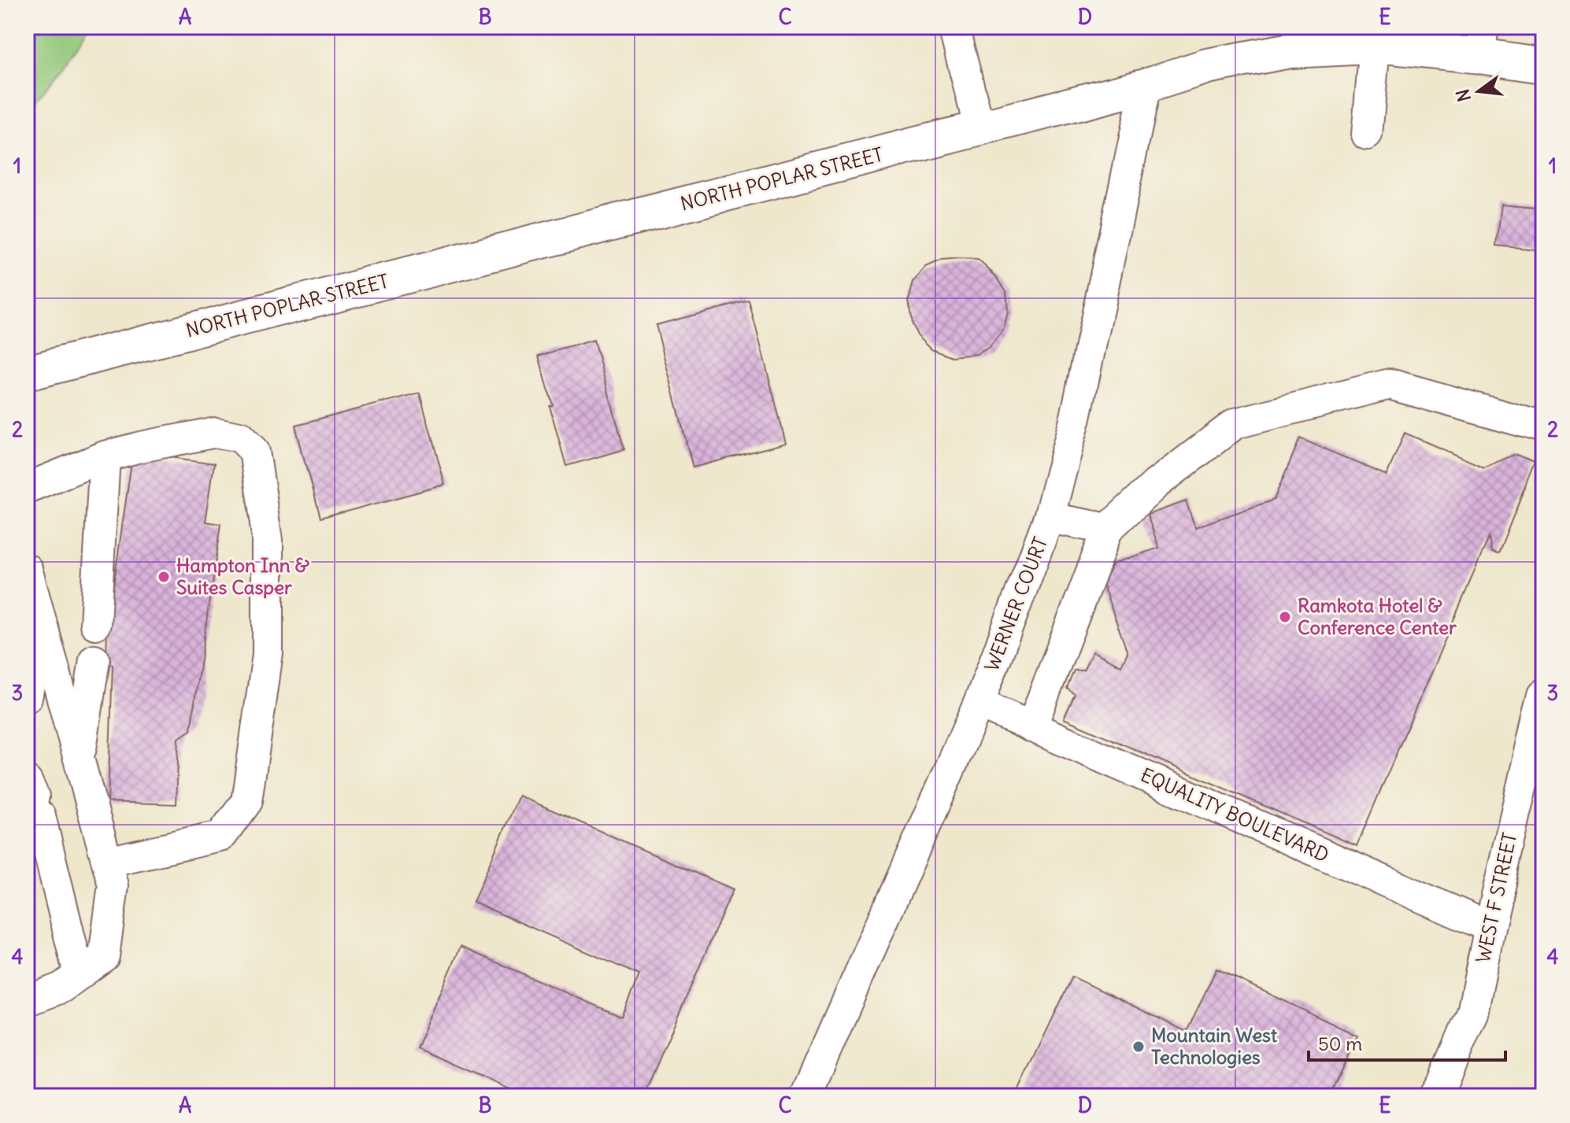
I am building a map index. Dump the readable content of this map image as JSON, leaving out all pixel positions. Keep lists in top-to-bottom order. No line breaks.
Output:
{"streets":{"main road":["NORTH POPLAR STREET"],"street":["WERNER COURT","EQUALITY BOULEVARD","WEST F STREET"]},"crossings":[["NORTH POPLAR STREET","WERNER COURT"],["WERNER COURT","EQUALITY BOULEVARD"],["EQUALITY BOULEVARD","WEST F STREET"]],"places":["Hampton Inn & Suites Casper","Ramkota Hotel & Conference Center","Mountain West Technologies"],"scale_bar":"50 m","north":"left","grid":{"columns":["A","B","C","D","E"],"rows":["1","2","3","4"]}}
